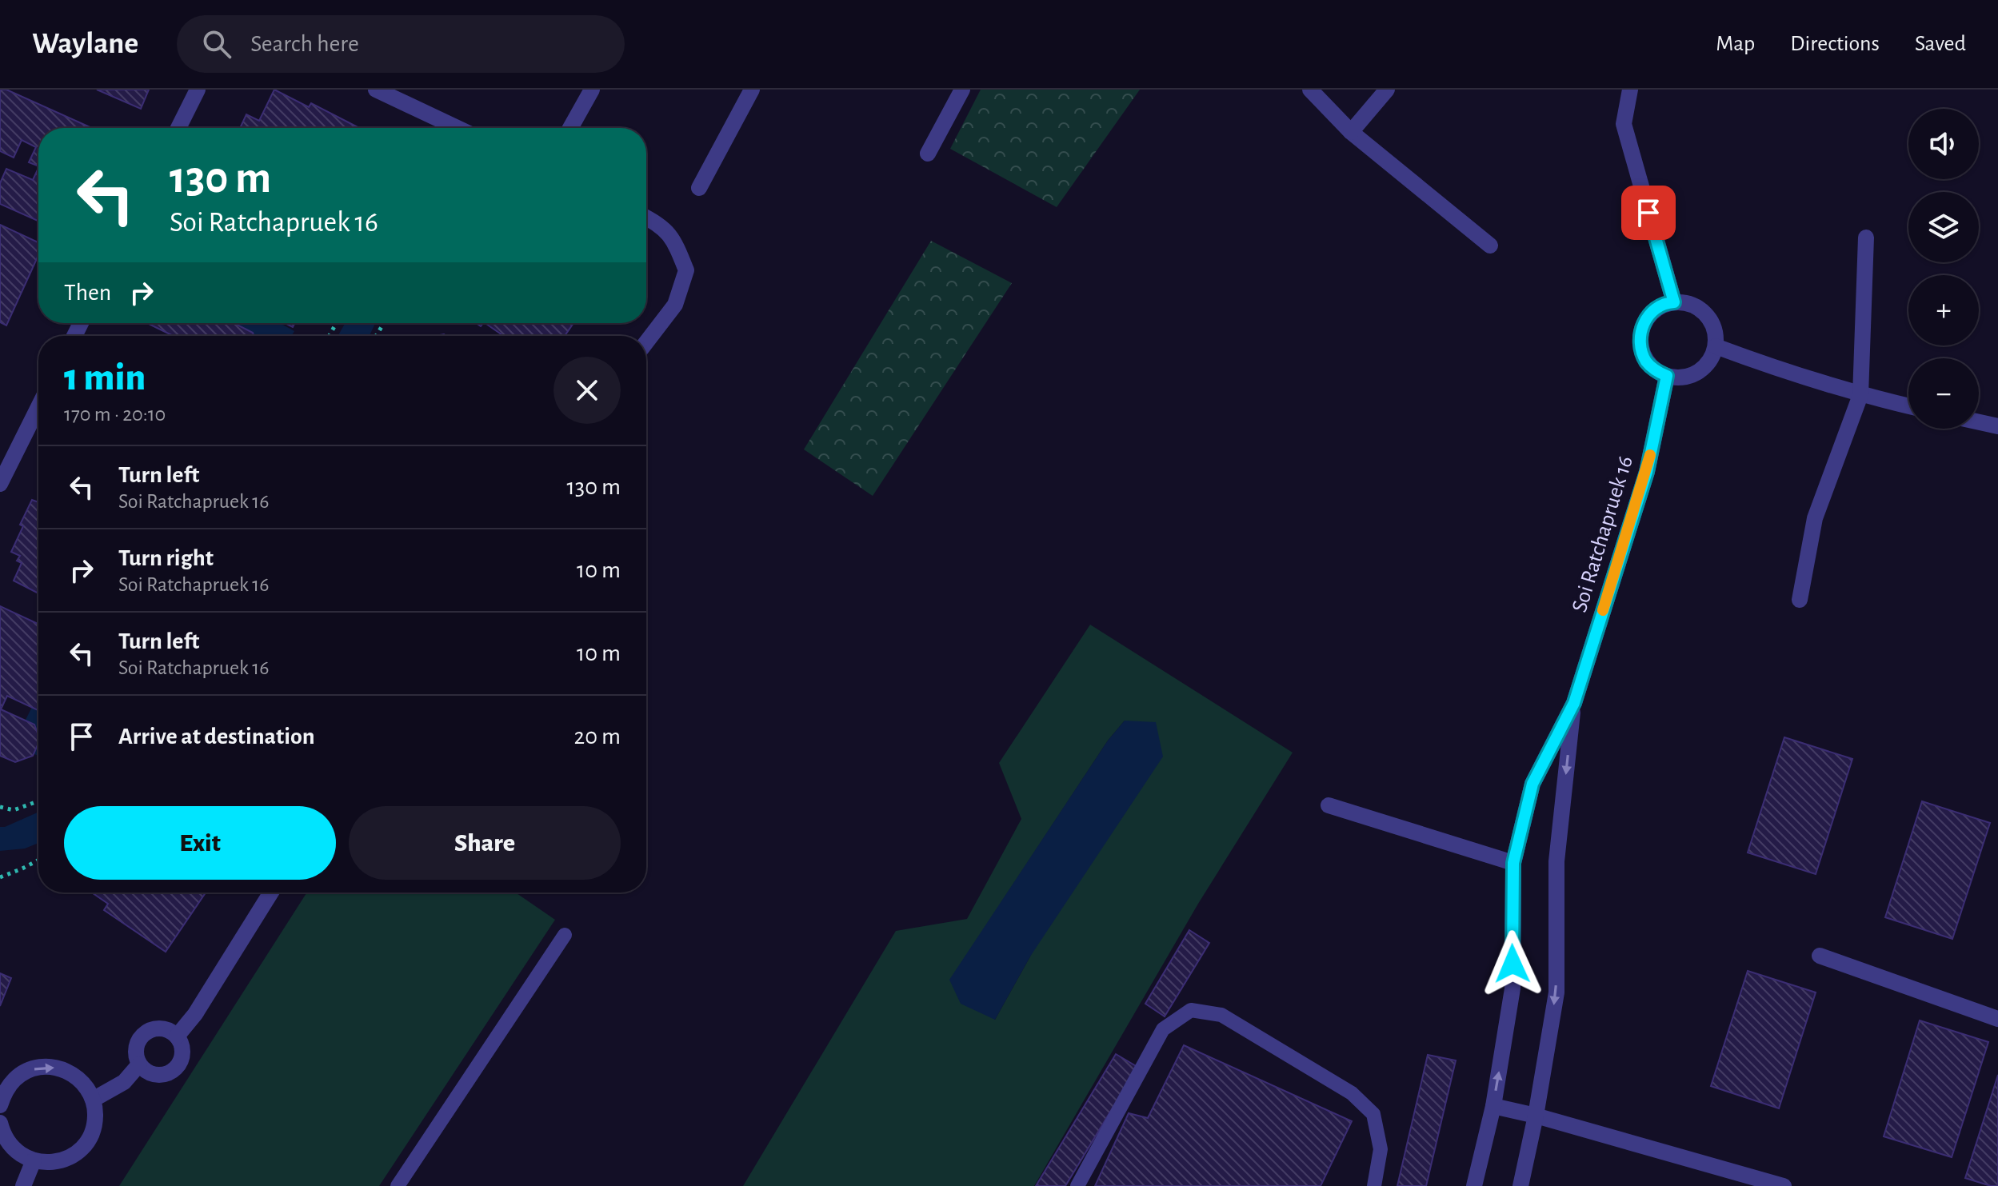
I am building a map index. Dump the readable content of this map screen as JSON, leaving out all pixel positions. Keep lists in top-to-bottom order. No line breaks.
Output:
{"streets":{"street":["Soi Ratchapruek 16"]},"page":{"header":"Waylane","search":"Search here","nav":["Map","Directions","Saved"],"map_buttons":["+","−"],"turn":["130 m","Soi Ratchapruek 16"],"then":"Then","heading":["1 min","170 m · 20:10"],"list":[{"name":"Turn left","note":"Soi Ratchapruek 16","value":"130 m"},{"name":"Turn right","note":"Soi Ratchapruek 16","value":"10 m"},{"name":"Turn left","note":"Soi Ratchapruek 16","value":"10 m"},{"name":"Arrive at destination","value":"20 m"}],"buttons":["Exit","Share"]}}
